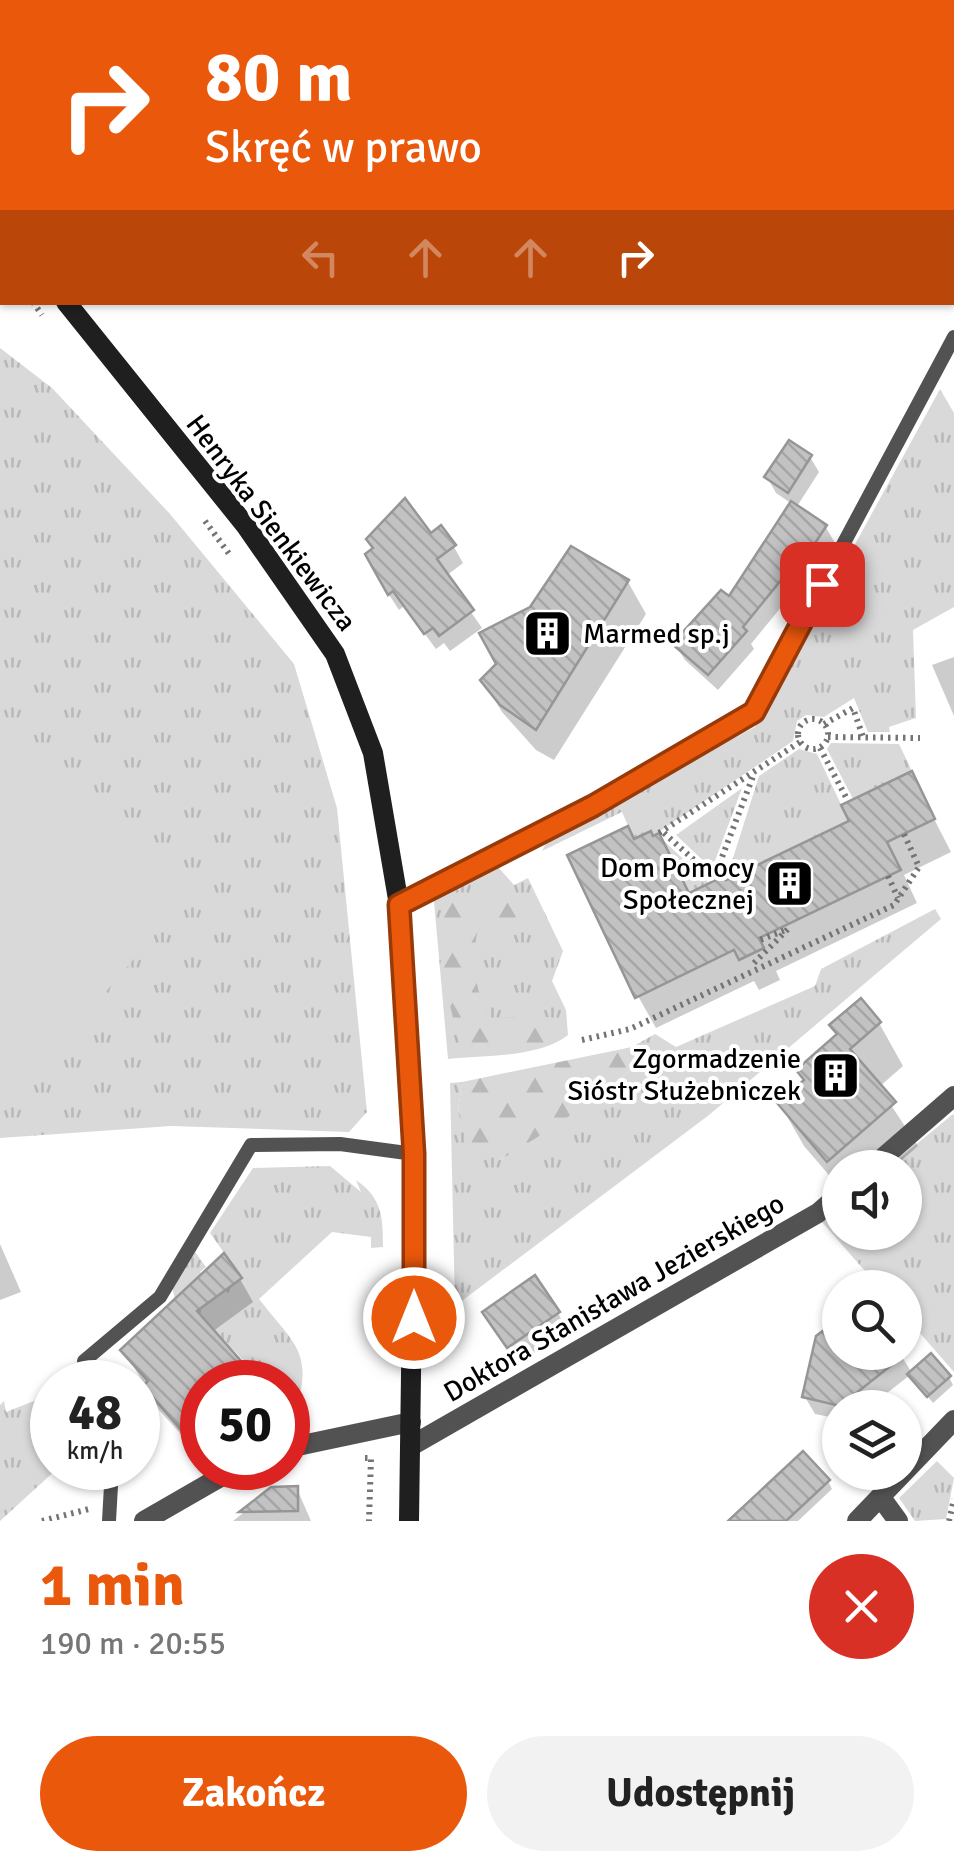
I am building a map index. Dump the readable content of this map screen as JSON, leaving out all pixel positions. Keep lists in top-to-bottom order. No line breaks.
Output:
{"streets":{"main road":["Henryka Sienkiewicza"],"street":["Doktora Stanisława Jezierskiego"]},"crossings":[["Henryka Sienkiewicza","Doktora Stanisława Jezierskiego"]],"places":{"building":["Marmed sp.j","Dom Pomocy Społecznej","Zgormadzenie Sióstr Służebniczek"]},"page":{"turn":["80 m","Skręć w prawo"],"speed":"48 km/h","limit":"50","heading":["1 min","190 m · 20:55"],"buttons":["Zakończ","Udostępnij"]}}
